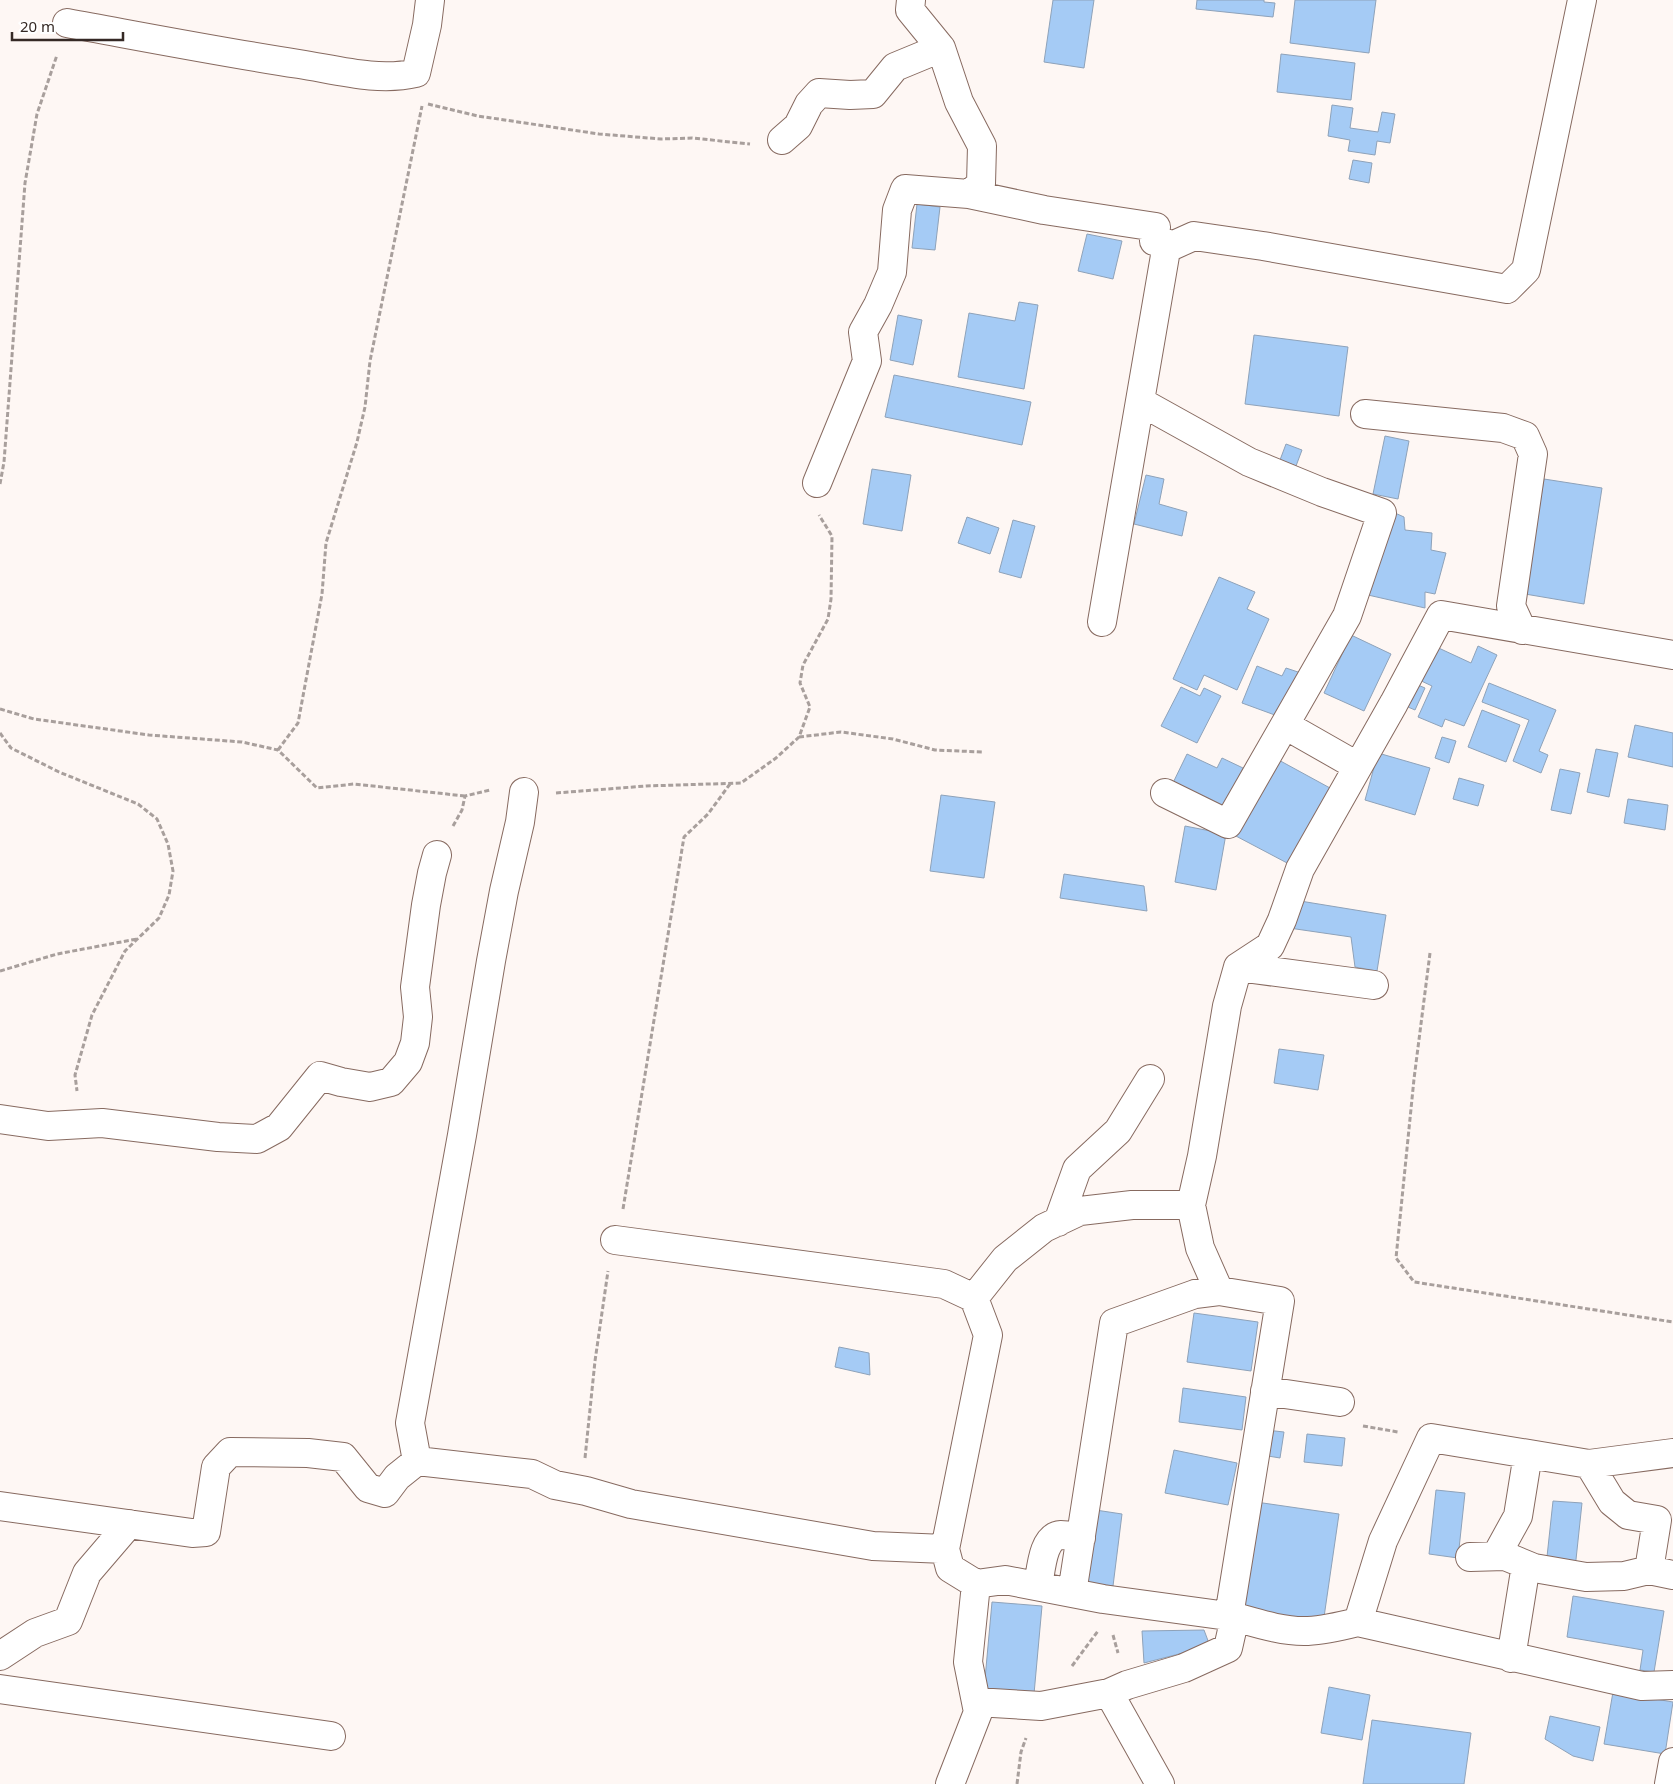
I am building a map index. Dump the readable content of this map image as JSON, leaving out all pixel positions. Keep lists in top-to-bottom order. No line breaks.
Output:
{"scale_bar":"20 m"}
